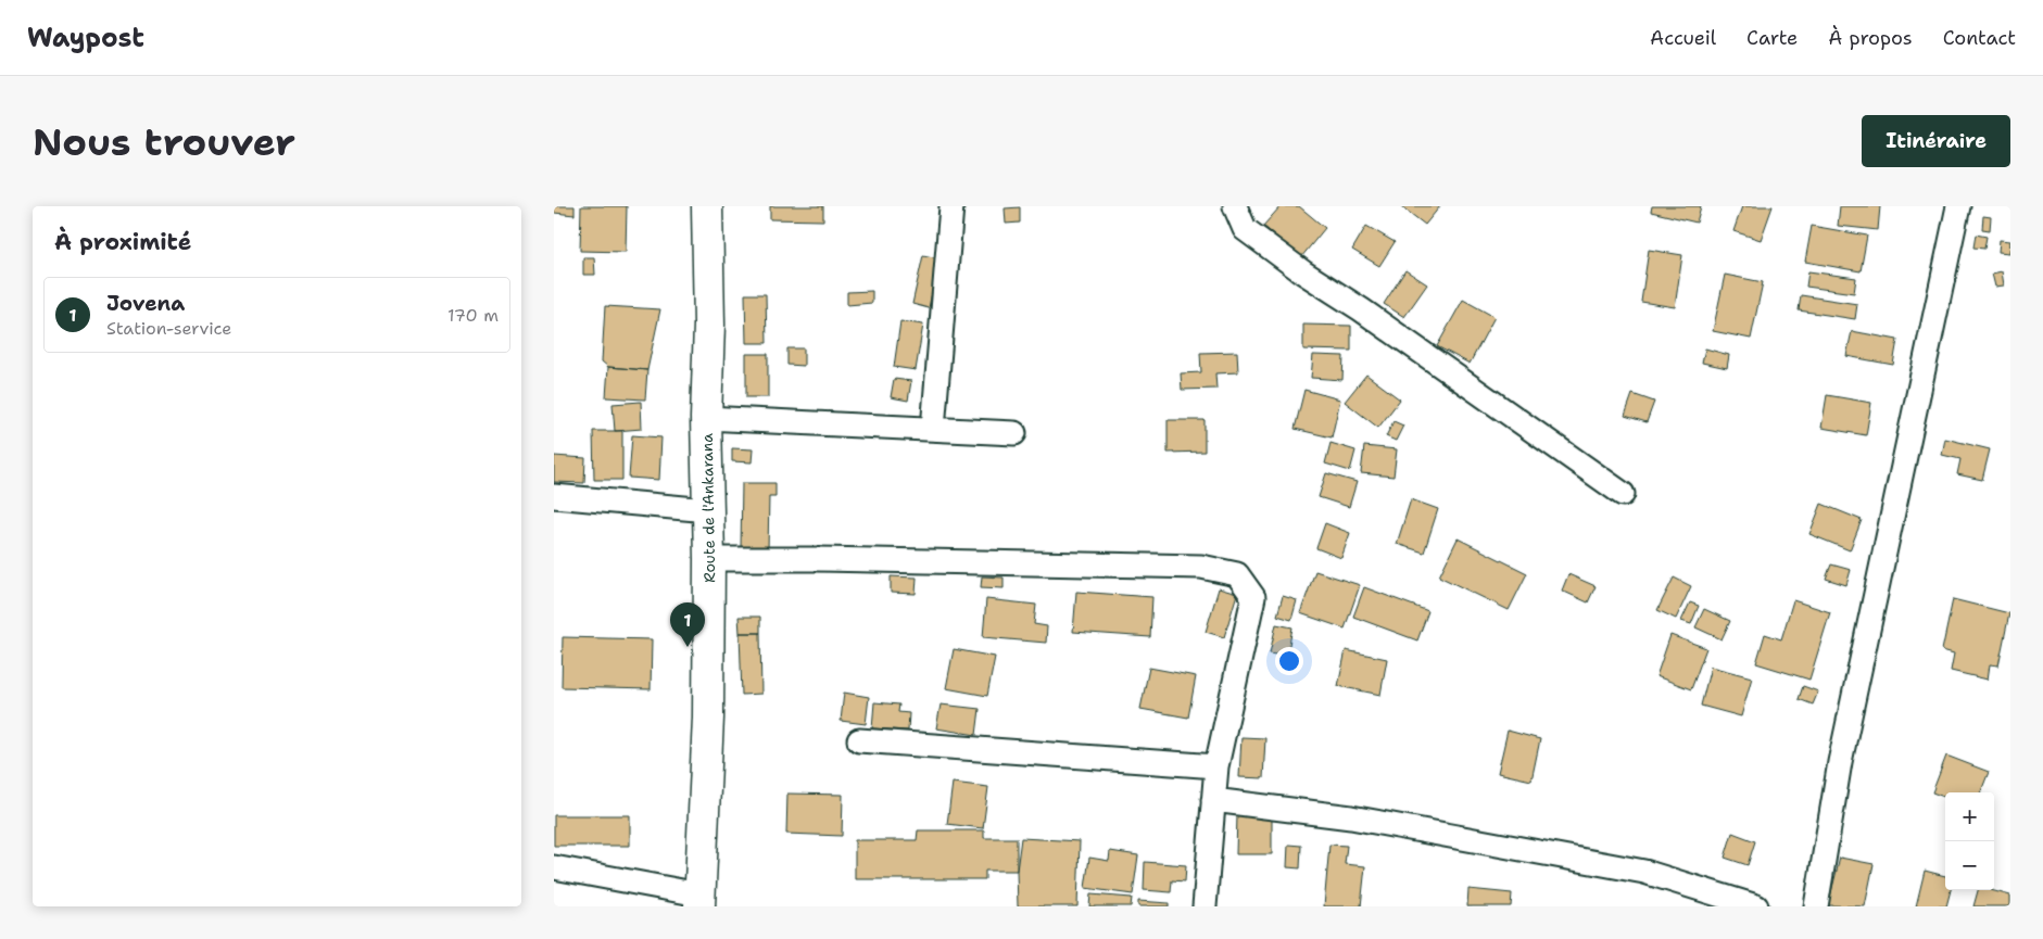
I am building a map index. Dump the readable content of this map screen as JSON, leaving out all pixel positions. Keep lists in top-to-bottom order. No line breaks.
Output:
{"streets":{"main road":["Route de l'Ankarana"]},"page":{"header":"Waypost","nav":["Accueil","Carte","À propos","Contact"],"buttons":"Itinéraire","title":"Nous trouver","heading":"À proximité","list":[{"mark":"1","name":"Jovena","note":"Station-service","value":"170 m"}],"pins":"1","map_buttons":["+","−"]}}
